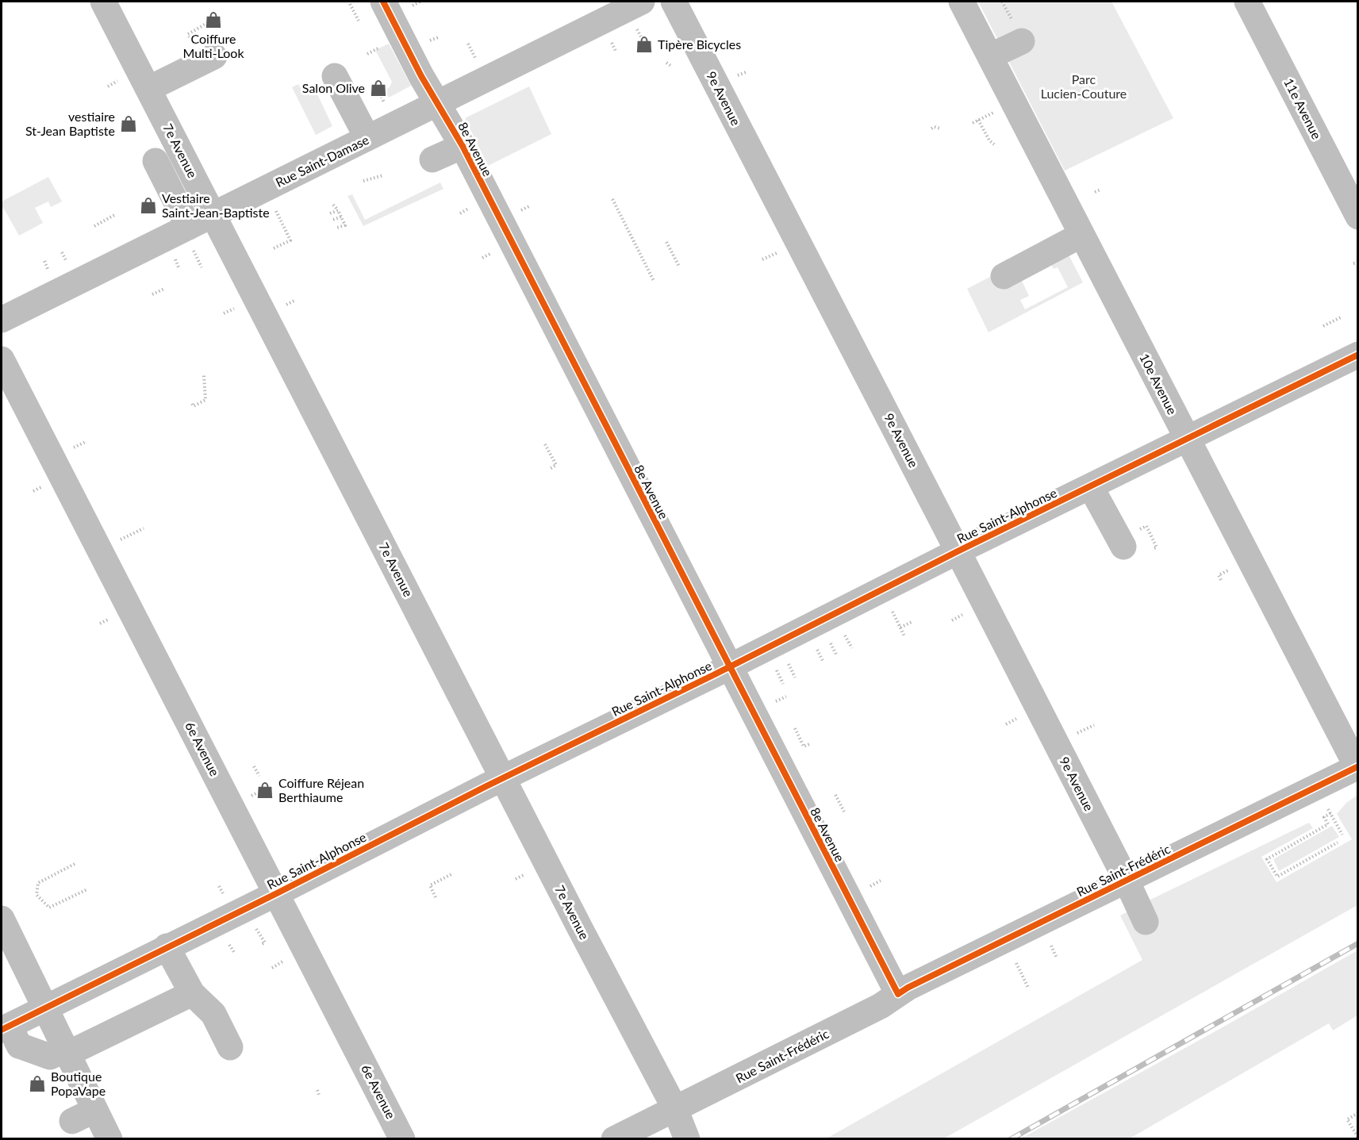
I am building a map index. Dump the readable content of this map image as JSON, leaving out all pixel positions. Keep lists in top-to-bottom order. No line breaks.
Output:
{"streets":{"street":["9e Avenue","11e Avenue","8e Avenue","7e Avenue","Rue Saint-Damase","10e Avenue","Rue Saint-Alphonse","6e Avenue","Rue Saint-Frédéric"]},"crossings":[["9e Avenue","Rue Saint-Alphonse"],["9e Avenue","Rue Saint-Frédéric"],["8e Avenue","Rue Saint-Damase"],["8e Avenue","Rue Saint-Alphonse"],["8e Avenue","Rue Saint-Frédéric"],["7e Avenue","Rue Saint-Damase"],["7e Avenue","Rue Saint-Alphonse"],["7e Avenue","Rue Saint-Frédéric"],["10e Avenue","Rue Saint-Alphonse"],["10e Avenue","Rue Saint-Frédéric"],["Rue Saint-Alphonse","6e Avenue"]],"parks":["Parc Lucien-Couture"],"places":{"shop":["Coiffure Multi-Look","Tipère Bicycles","Salon Olive","vestiaire St-Jean Baptiste","Vestiaire Saint-Jean-Baptiste","Coiffure Réjean Berthiaume","Boutique PopaVape"]}}
